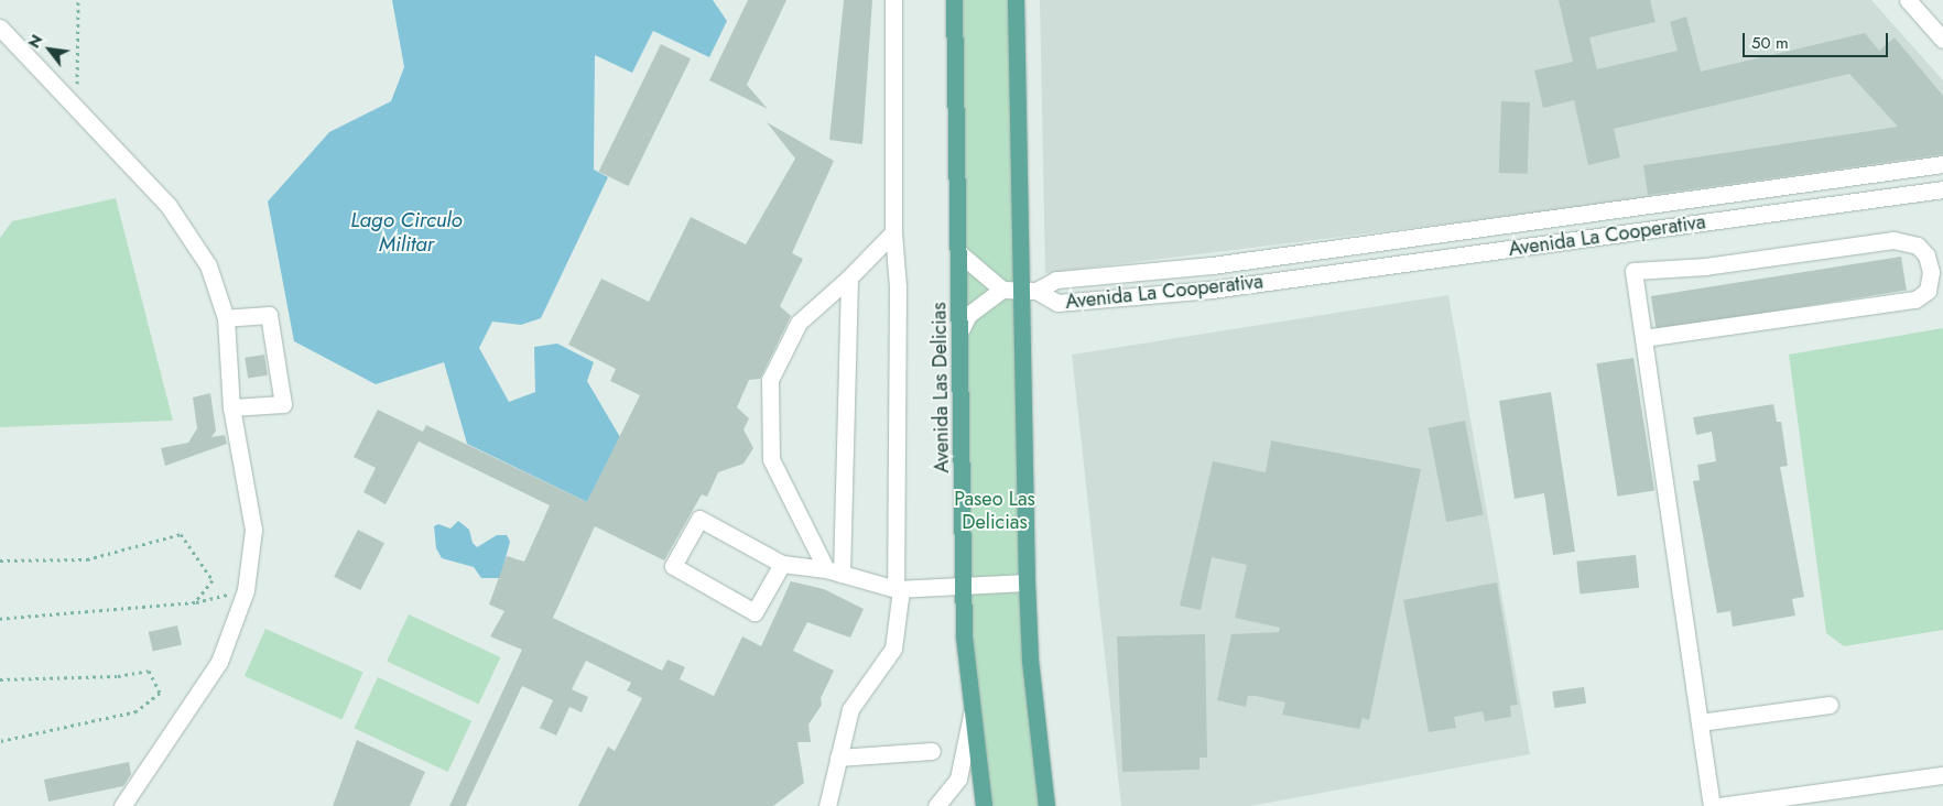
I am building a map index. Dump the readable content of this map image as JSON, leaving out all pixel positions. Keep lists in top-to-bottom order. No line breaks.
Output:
{"streets":{"main road":["Avenida Las Delicias"],"street":["Avenida La Cooperativa"]},"water":["Lago Circulo Militar"],"parks":["Paseo Las Delicias"],"scale_bar":"50 m","north":"top left"}
